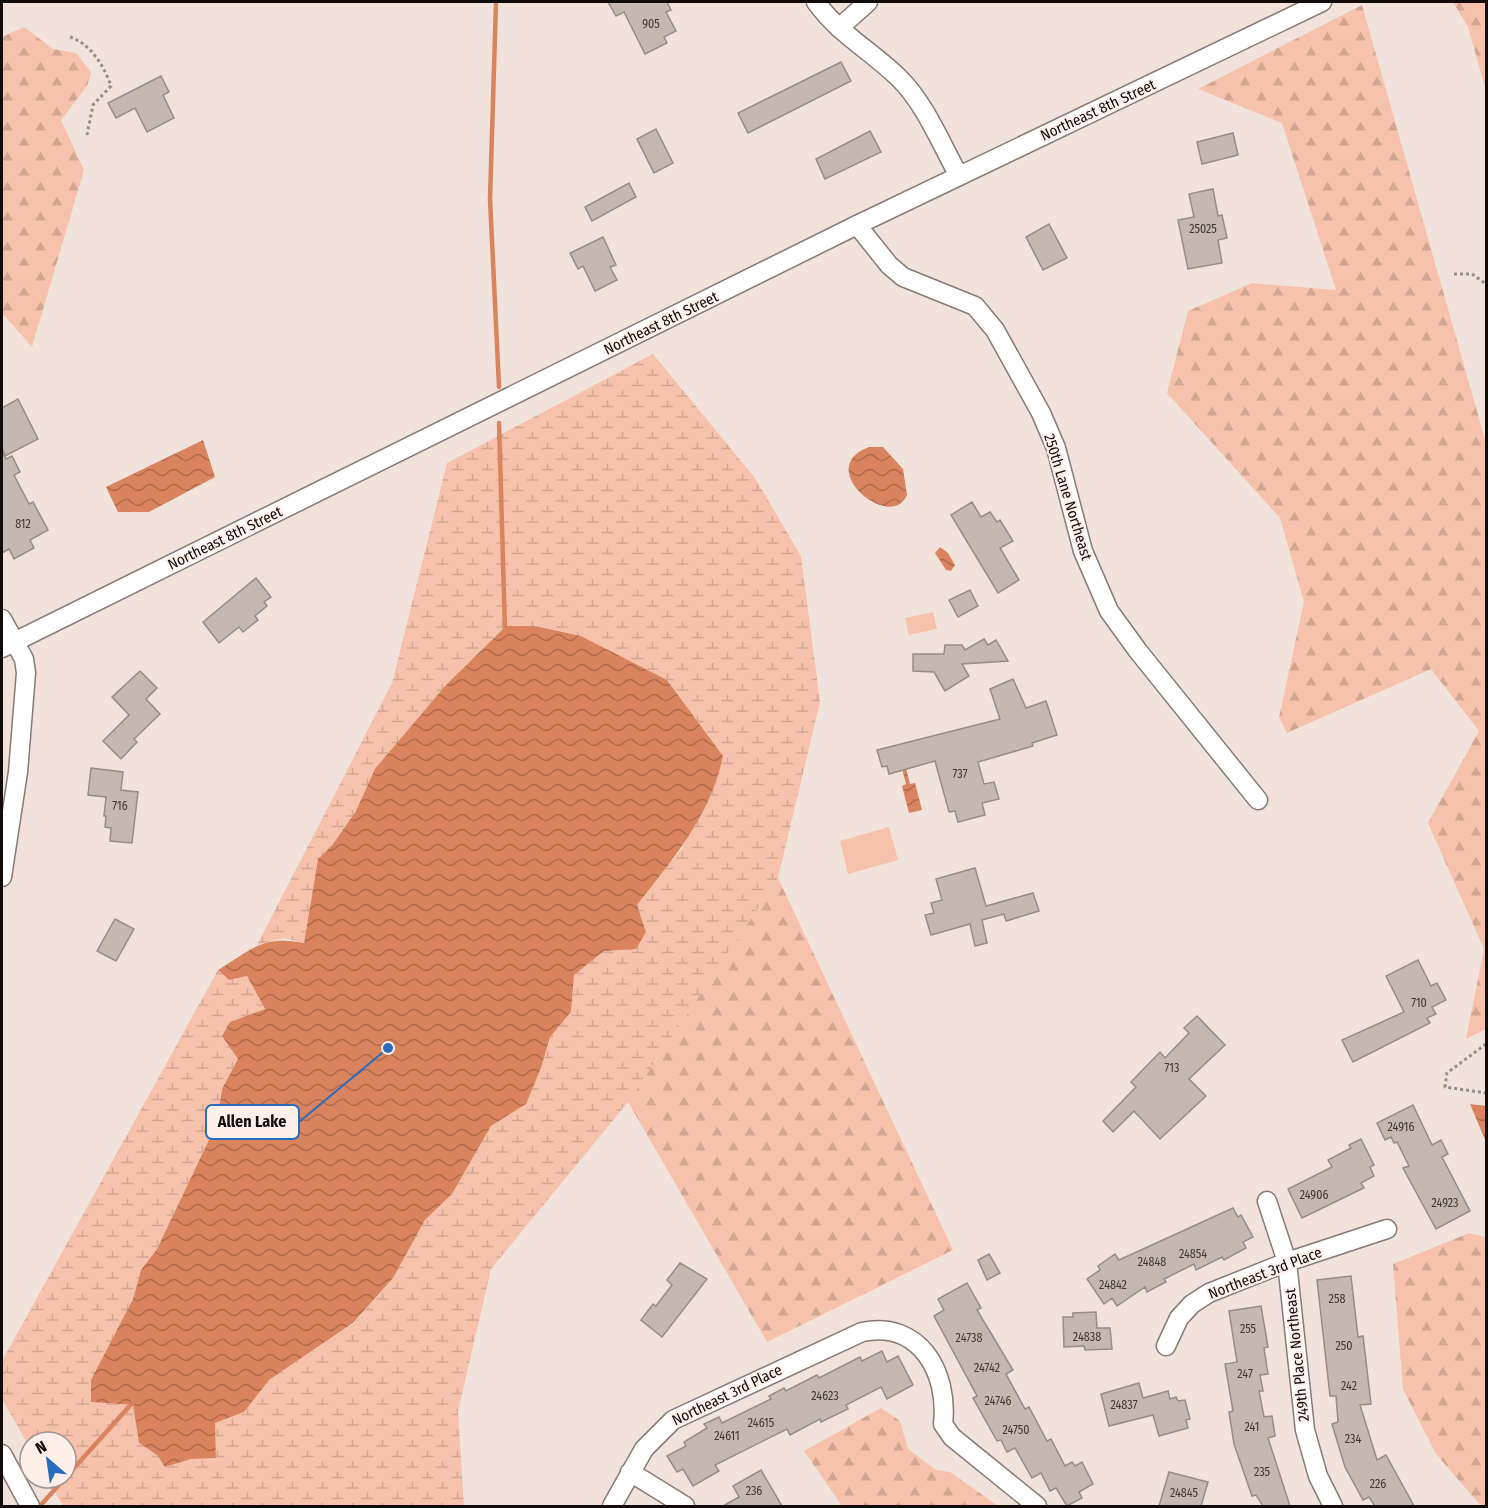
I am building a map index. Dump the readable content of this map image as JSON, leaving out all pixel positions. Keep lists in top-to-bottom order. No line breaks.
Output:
{"streets":{"street":["Northeast 8th Street","250th Lane Northeast","Northeast 3rd Place","249th Place Northeast"]},"crossings":[["Northeast 8th Street","250th Lane Northeast"],["Northeast 3rd Place","249th Place Northeast"]],"places":["Allen Lake"],"house_numbers":["905","25025","812","737","716","710","713","24916","24906","24923","24854","24848","24842","258","255","24838","24738","250","24742","247","242","24623","24746","24837","24615","241","24750","24611","234","235","226","236","24845"],"north":"top left"}
